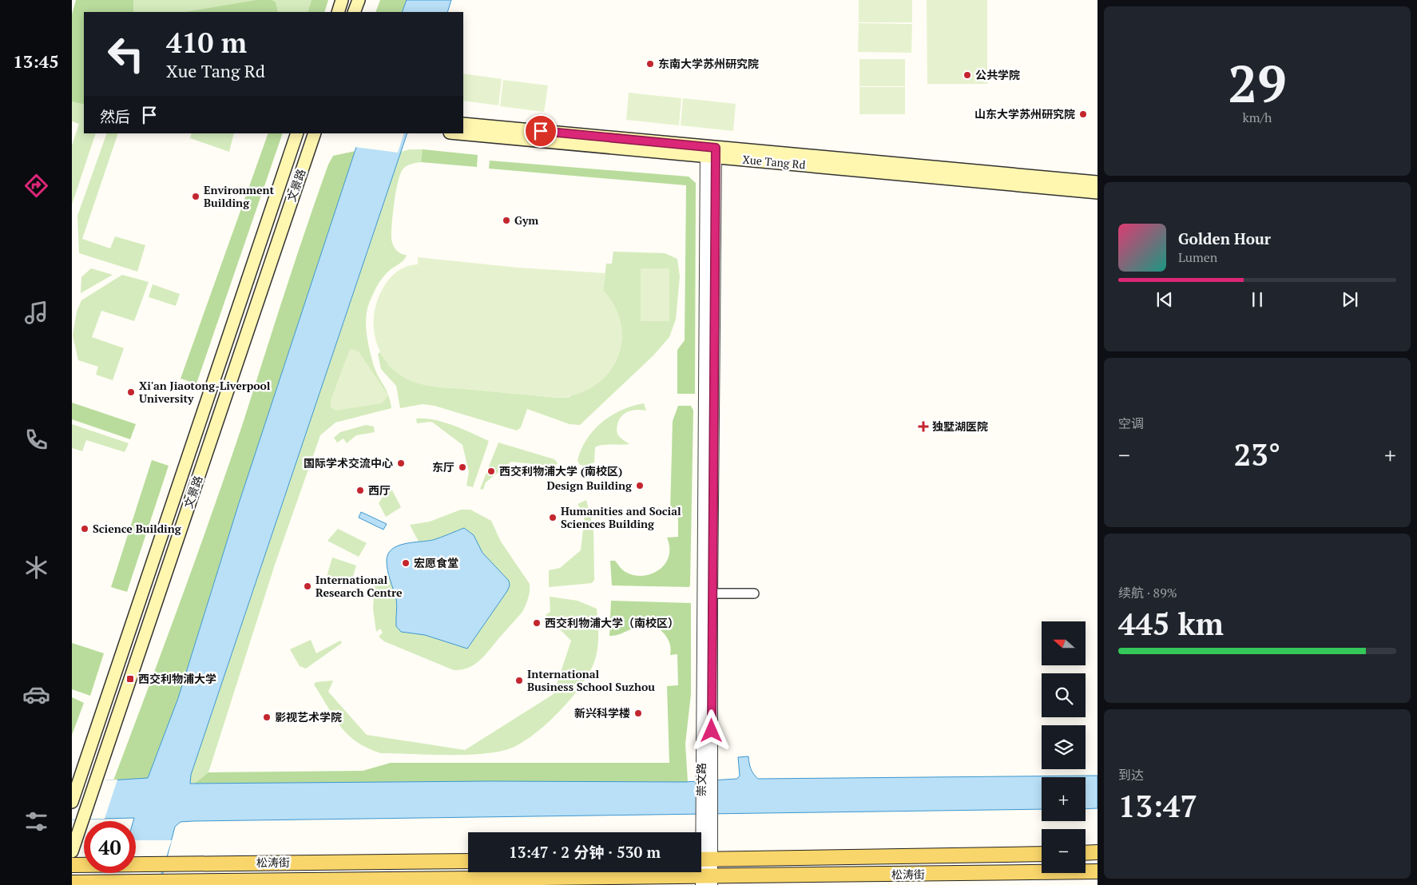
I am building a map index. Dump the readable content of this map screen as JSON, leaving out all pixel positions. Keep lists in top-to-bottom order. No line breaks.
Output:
{"streets":{"main road":["Xue Tang Rd","文景路","松涛街"],"street":["崇文路"]},"crossings":[["Xue Tang Rd","崇文路"],["崇文路","松涛街"]],"places":{"other":["东南大学苏州研究院","公共学院","山东大学苏州研究院","Environment Building","Gym","Xi'an Jiaotong-Liverpool University","国际学术交流中心","东厅","西交利物浦大学 (南校区)","Design Building","西厅","Humanities and Social Sciences Building","Science Building","宏愿食堂","International Research Centre","西交利物浦大学（南校区）","International Business School Suzhou","新兴科学楼","影视艺术学院"],"health":["独墅湖医院"],"transit":["西交利物浦大学"]},"north":"left","page":{"tabs":"13:45","tile":[["29","km/h"],"空调",["续航 · 89%","445 km"],["到达","13:47"]],"turn":["410 m","Xue Tang Rd"],"then":"然后","song":["Golden Hour","Lumen"],"heat":["−","23°","+"],"map_buttons":["+","−"],"limit":"40","trip":"13:47 · 2 分钟 · 530 m"}}
